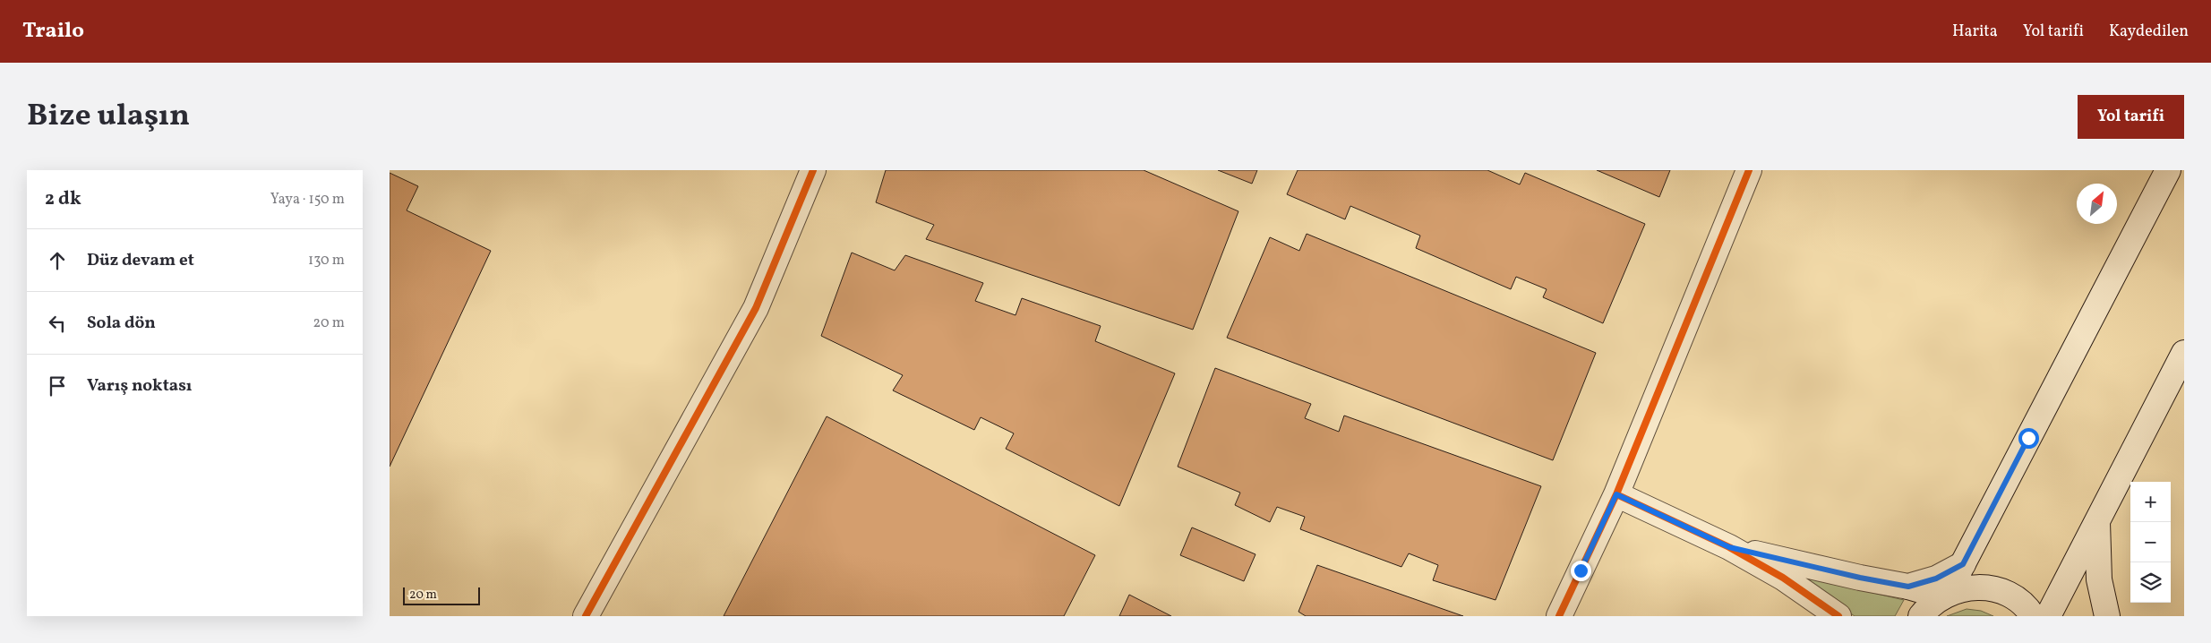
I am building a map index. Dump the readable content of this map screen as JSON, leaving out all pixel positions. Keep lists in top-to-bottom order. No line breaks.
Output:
{"scale_bar":"20 m","north":"top right","page":{"header":"Trailo","nav":["Harita","Yol tarifi","Kaydedilen"],"title":"Bize ulaşın","buttons":"Yol tarifi","heading":["2 dk","Yaya · 150 m"],"list":[["Düz devam et","130 m"],["Sola dön","20 m"],"Varış noktası"],"map_buttons":["+","−"],"scale":"20 m"}}
